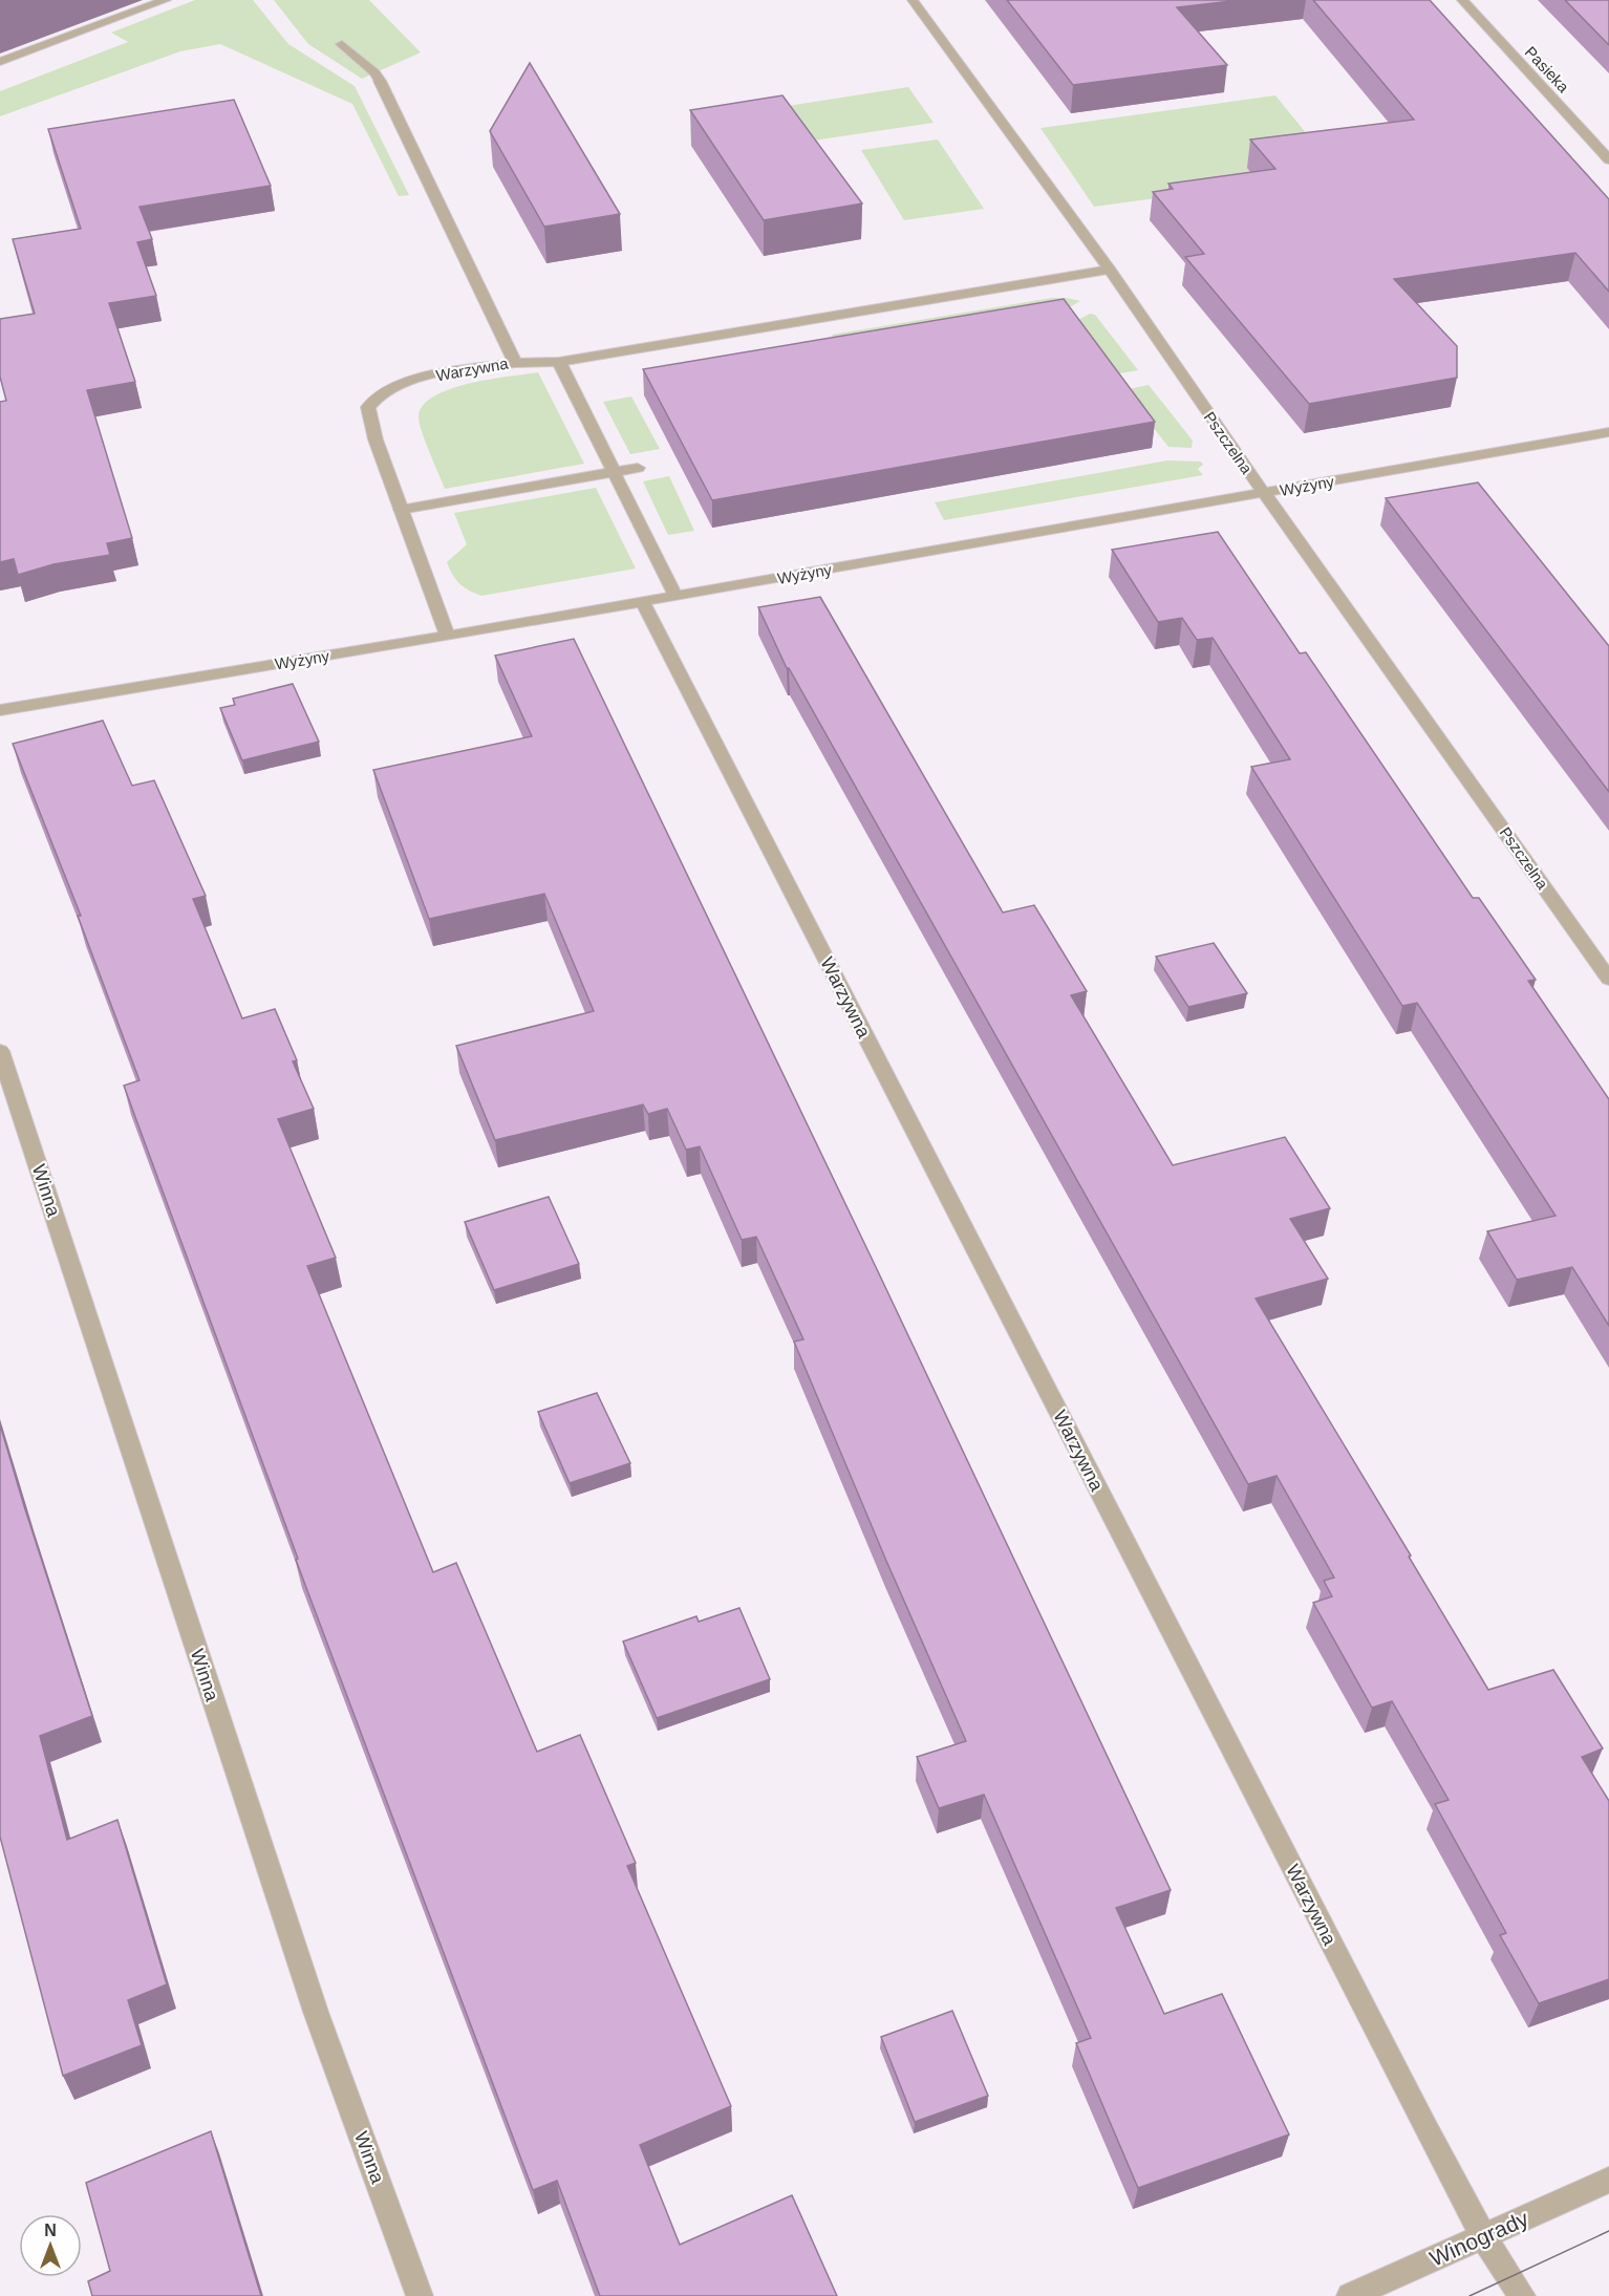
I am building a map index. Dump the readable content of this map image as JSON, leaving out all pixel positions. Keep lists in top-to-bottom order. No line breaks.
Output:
{"streets":{"street":["Pasieka","Warzywna","Pszczelna","Wyżyny","Winna","Winogrady"]},"crossings":[["Warzywna","Wyżyny"],["Warzywna","Winogrady"],["Pszczelna","Wyżyny"]],"north":"top"}
